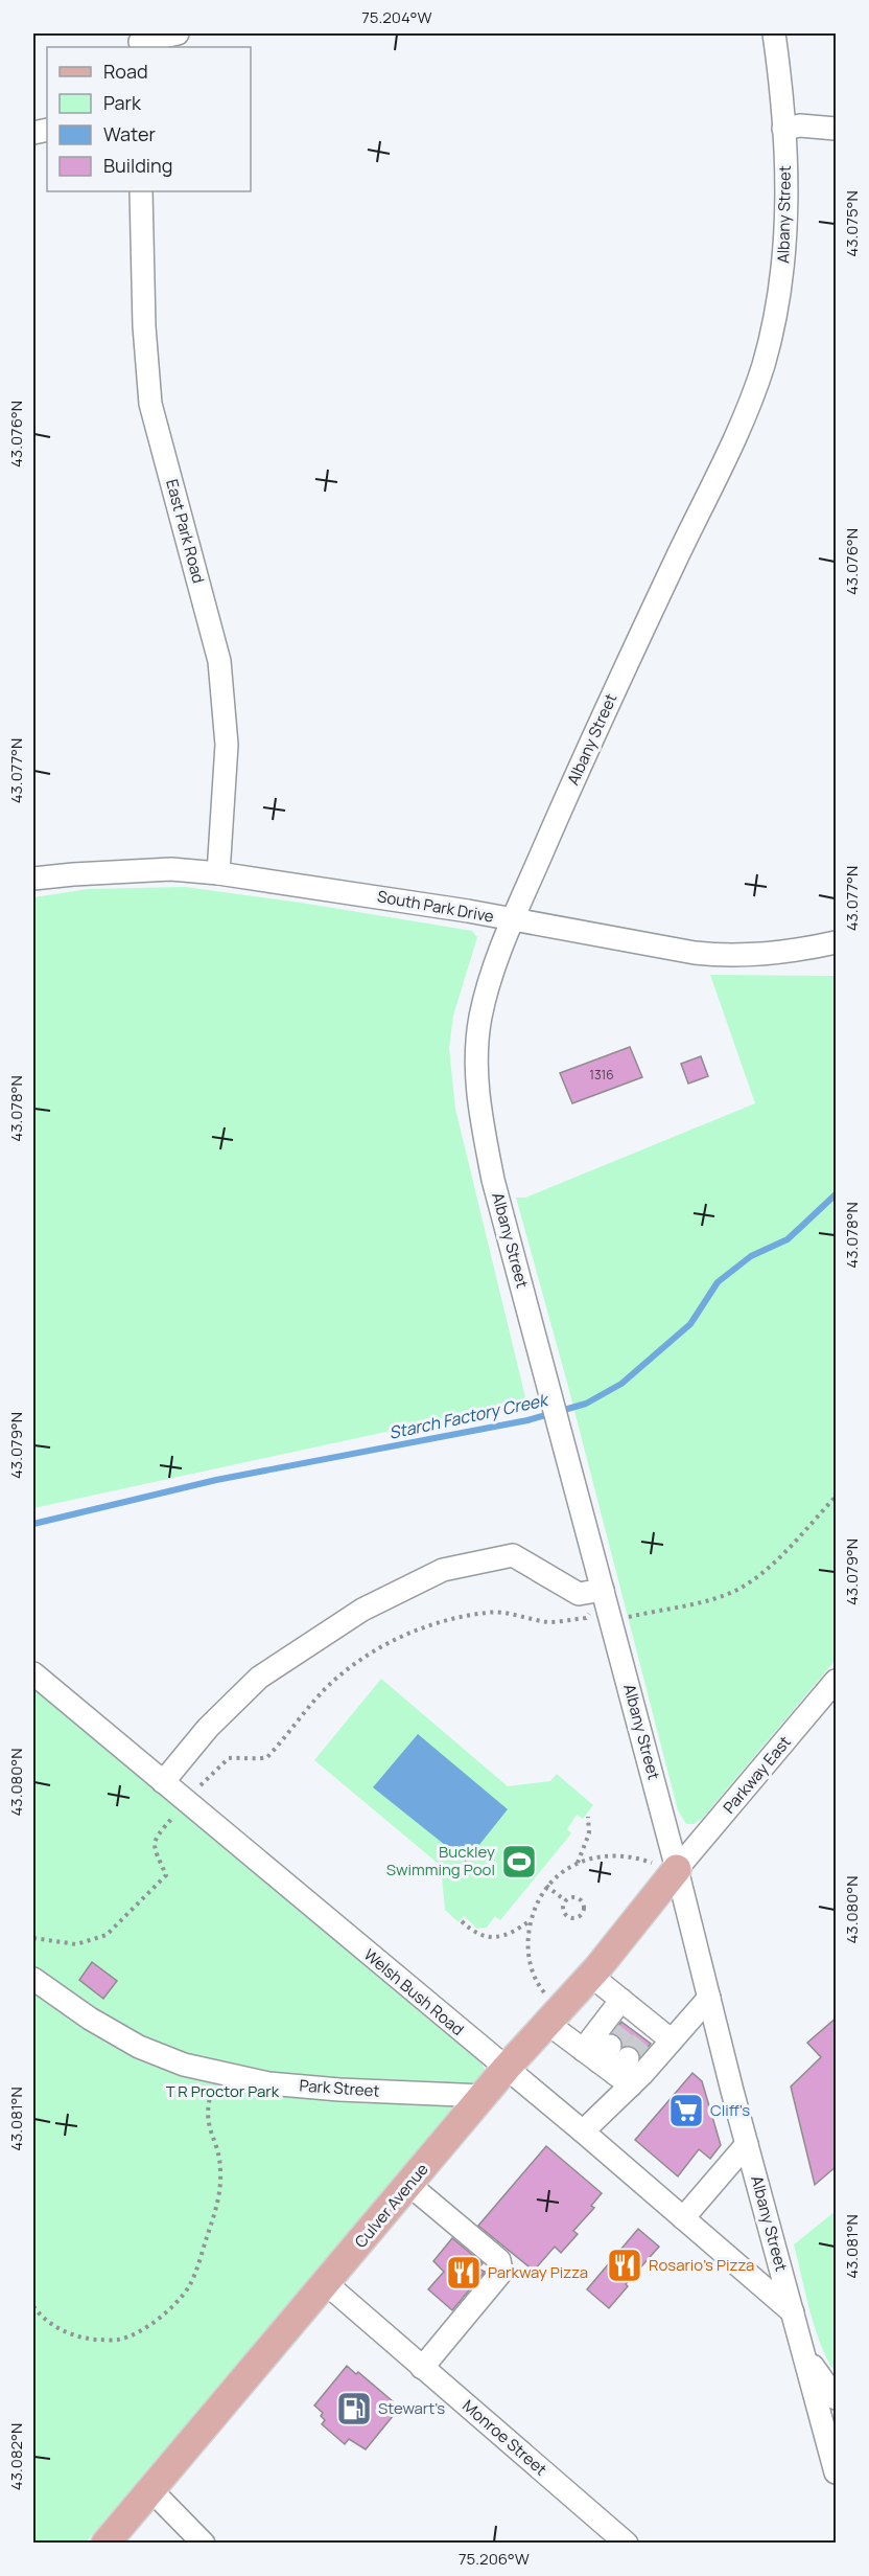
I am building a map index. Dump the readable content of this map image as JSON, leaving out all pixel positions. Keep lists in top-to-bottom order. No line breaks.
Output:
{"streets":{"main road":["Culver Avenue"],"street":["Albany Street","East Park Road","South Park Drive","Parkway East","Welsh Bush Road","Park Street","Monroe Street"]},"crossings":[["Albany Street","South Park Drive"],["Albany Street","Parkway East"],["Albany Street","Welsh Bush Road"],["Albany Street","Culver Avenue"],["East Park Road","South Park Drive"],["Parkway East","Culver Avenue"],["Welsh Bush Road","Culver Avenue"],["Park Street","Culver Avenue"],["Culver Avenue","Monroe Street"]],"water":["Starch Factory Creek"],"parks":["T R Proctor Park"],"places":{"sports":["Buckley Swimming Pool"],"supermarket":["Cliff's"],"restaurant":["Rosario's Pizza","Parkway Pizza"],"fuel station":["Stewart's"]},"house_numbers":["1316"],"legend":["Road","Park","Water","Building"],"coordinates":["75.204°W","43.075°N","43.076°N","43.077°N","43.078°N","43.079°N","43.080°N","43.081°N","43.082°N","75.206°W"]}
